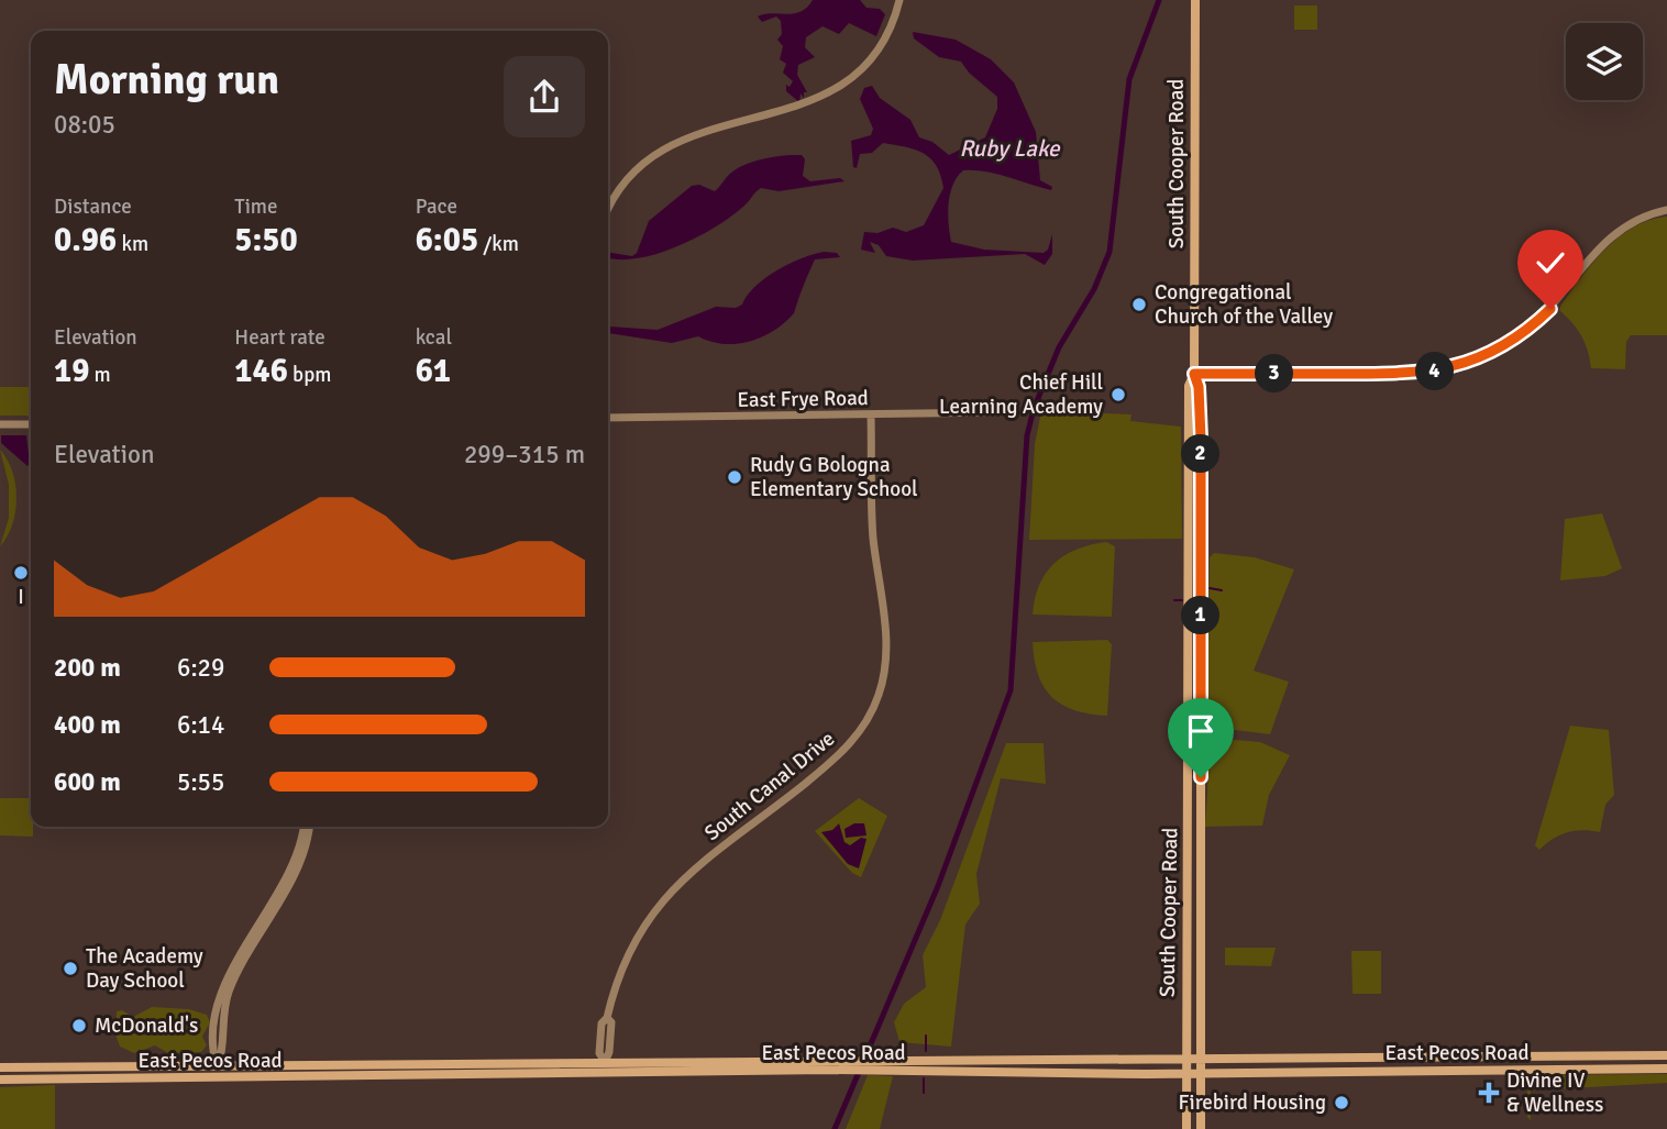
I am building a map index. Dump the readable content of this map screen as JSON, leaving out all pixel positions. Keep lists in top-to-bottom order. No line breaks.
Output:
{"streets":{"main road":["South Cooper Road","East Pecos Road"],"street":["East Frye Road","South Canal Drive"]},"crossings":[["South Cooper Road","East Pecos Road"],["East Frye Road","South Canal Drive"],["South Canal Drive","East Pecos Road"]],"water":["Ruby Lake"],"places":{"other":["Congregational Church of the Valley","Chief Hill Learning Academy","Rudy G Bologna Elementary School","I","The Academy Day School","McDonald's","Firebird Housing"],"health":["Divine IV & Wellness"]},"page":{"heading":["Morning run","08:05"],"stats":[["Distance","0.96 km"],["Time","5:50"],["Pace","6:05 /km"],["Elevation","19 m"],["Heart rate","146 bpm"],["kcal","61"]],"pins":["4","3","2","1"],"chart":["Elevation","299–315 m"],"list":[{"name":"200 m","note":"6:29"},{"name":"400 m","note":"6:14"},{"name":"600 m","note":"5:55"}]}}
